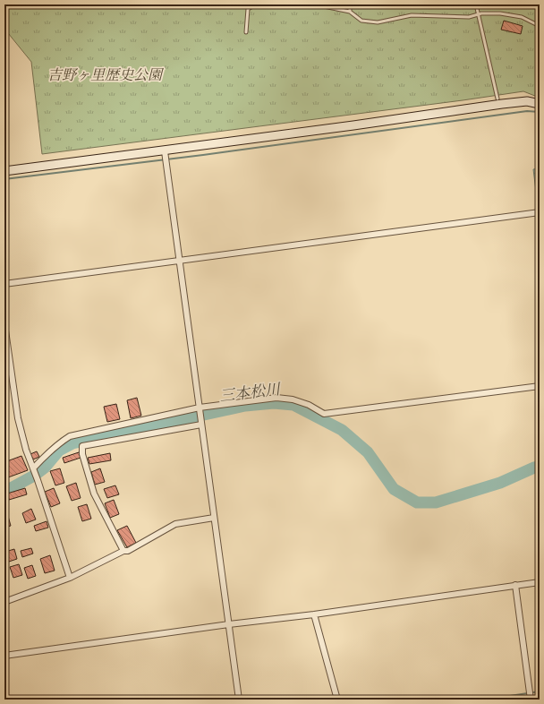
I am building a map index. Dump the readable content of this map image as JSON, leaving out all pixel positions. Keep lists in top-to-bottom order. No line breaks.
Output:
{"water":["三本松川"],"parks":["吉野ヶ里歴史公園"]}
